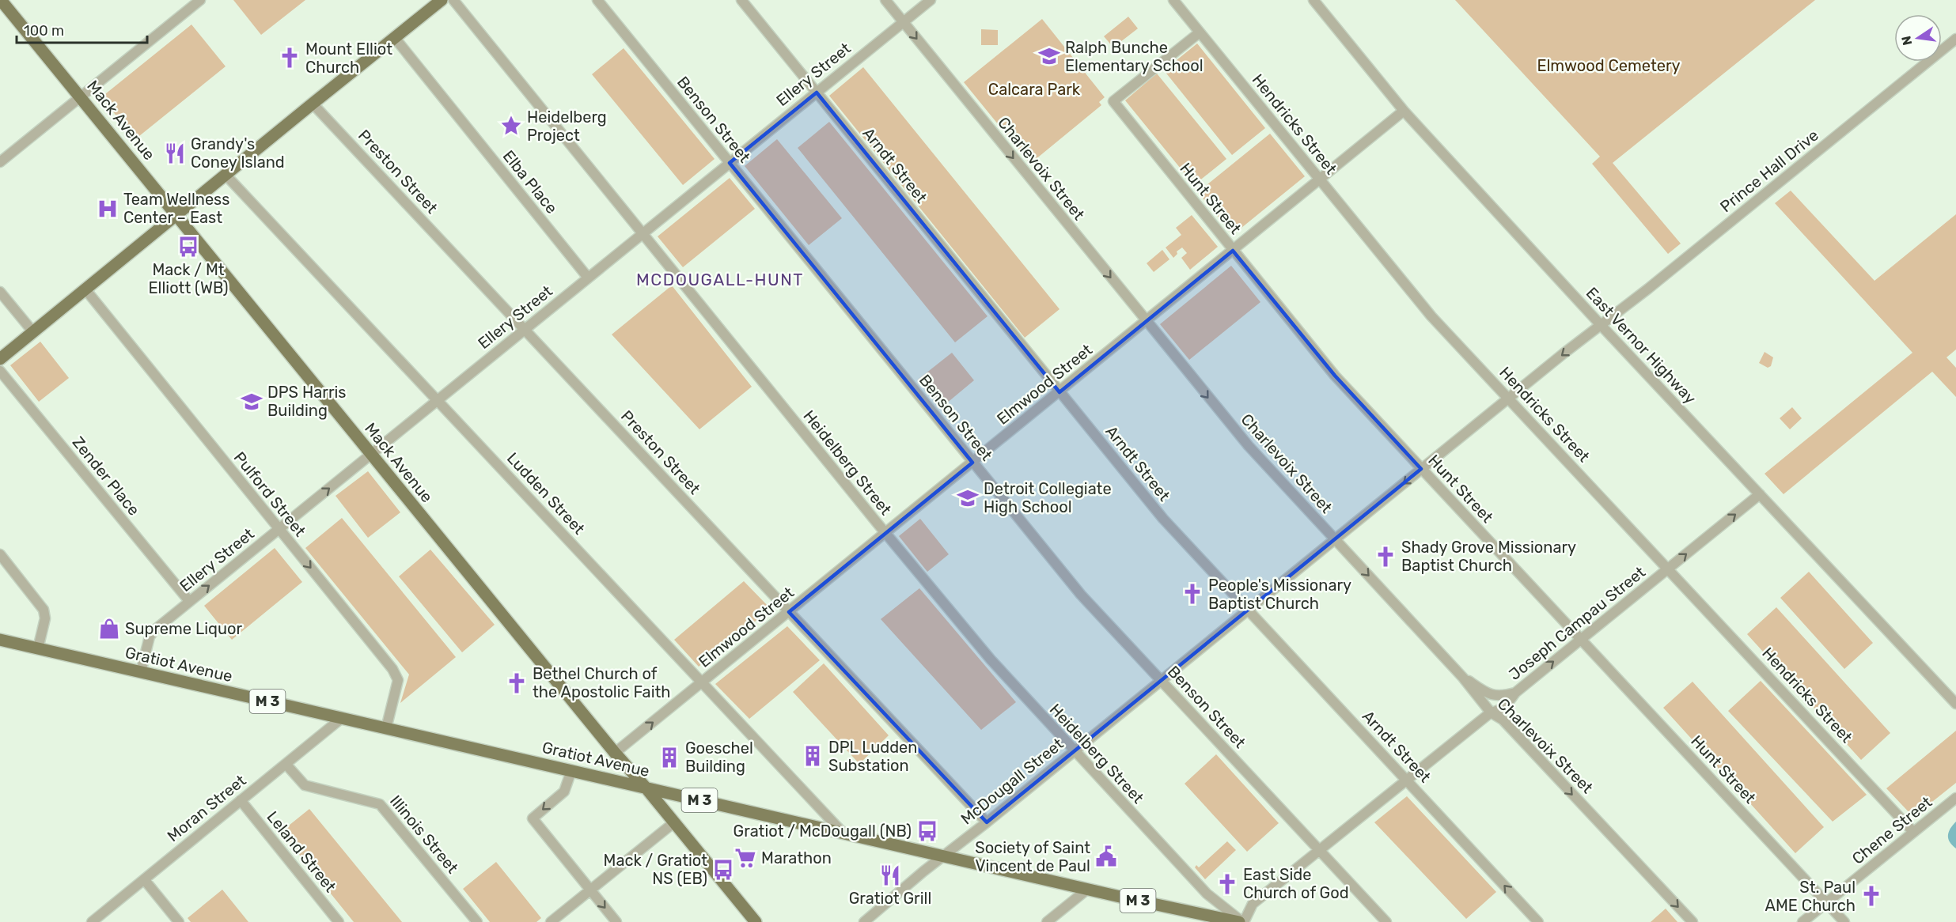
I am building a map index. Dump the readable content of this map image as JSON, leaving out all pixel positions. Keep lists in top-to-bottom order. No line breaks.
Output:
{"streets":{"main road":["Mack Avenue","Gratiot Avenue","M 3"],"street":["Ellery Street","Benson Street","Hendricks Street","Arndt Street","Charlevoix Street","Prince Hall Drive","Preston Street","Elba Place","Hunt Street","East Vernor Highway","Elmwood Street","Heidelberg Street","Zender Place","Ludden Street","Pulford Street","Joseph Campau Street","McDougall Street","Moran Street","Chene Street","Illinois Street","Leland Street"]},"crossings":[["Ellery Street","Benson Street"],["Ellery Street","Mack Avenue"],["Ellery Street","Arndt Street"],["Ellery Street","Charlevoix Street"],["Ellery Street","Preston Street"],["Ellery Street","Elba Place"],["Ellery Street","Heidelberg Street"],["Ellery Street","Zender Place"],["Ellery Street","Ludden Street"],["Ellery Street","Pulford Street"],["Ellery Street","Gratiot Avenue"],["Benson Street","Elmwood Street"],["Benson Street","Joseph Campau Street"],["Benson Street","McDougall Street"],["Mack Avenue","Elmwood Street"],["Mack Avenue","Gratiot Avenue"],["Hendricks Street","Hunt Street"],["Hendricks Street","Elmwood Street"],["Hendricks Street","Joseph Campau Street"],["Hendricks Street","McDougall Street"],["Hendricks Street","Chene Street"],["Arndt Street","Elmwood Street"],["Arndt Street","Joseph Campau Street"],["Arndt Street","McDougall Street"],["Charlevoix Street","Elmwood Street"],["Charlevoix Street","Joseph Campau Street"],["Charlevoix Street","McDougall Street"],["Prince Hall Drive","East Vernor Highway"],["Prince Hall Drive","McDougall Street"],["Preston Street","Elmwood Street"],["Preston Street","McDougall Street"],["Hunt Street","Elmwood Street"],["Hunt Street","Joseph Campau Street"],["Hunt Street","McDougall Street"],["Hunt Street","Chene Street"],["East Vernor Highway","Elmwood Street"],["East Vernor Highway","Joseph Campau Street"],["East Vernor Highway","McDougall Street"],["Elmwood Street","Heidelberg Street"],["Elmwood Street","Ludden Street"],["Heidelberg Street","Joseph Campau Street"],["Heidelberg Street","Gratiot Avenue"],["Heidelberg Street","McDougall Street"],["Ludden Street","Gratiot Avenue"],["Pulford Street","Gratiot Avenue"],["Joseph Campau Street","Gratiot Avenue"],["Gratiot Avenue","McDougall Street"],["Gratiot Avenue","Moran Street"],["Moran Street","Illinois Street"],["Moran Street","Leland Street"]],"one_way":["Charlevoix Street","Pulford Street"],"districts":["MCDOUGALL-HUNT"],"parks":["Elmwood Cemetery","Calcara Park"],"places":{"school or university":["Ralph Bunche Elementary School","DPS Harris Building","Detroit Collegiate High School"],"church":["Mount Elliot Church","Shady Grove Missionary Baptist Church","People's Missionary Baptist Church","Bethel Church of the Apostolic Faith","East Side Church of God","St. Paul AME Church"],"place":["Heidelberg Project"],"restaurant":["Grandy's Coney Island","Gratiot Grill"],"hospital":["Team Wellness Center – East"],"bus stop":["Mack / Mt Elliott (WB)","Gratiot / McDougall (NB)","Mack / Gratiot NS (EB)"],"shop":["Supreme Liquor"],"building":["DPL Ludden Substation","Goeschel Building"],"public building":["Society of Saint Vincent de Paul"],"supermarket":["Marathon"]},"scale_bar":"100 m","north":"left"}
